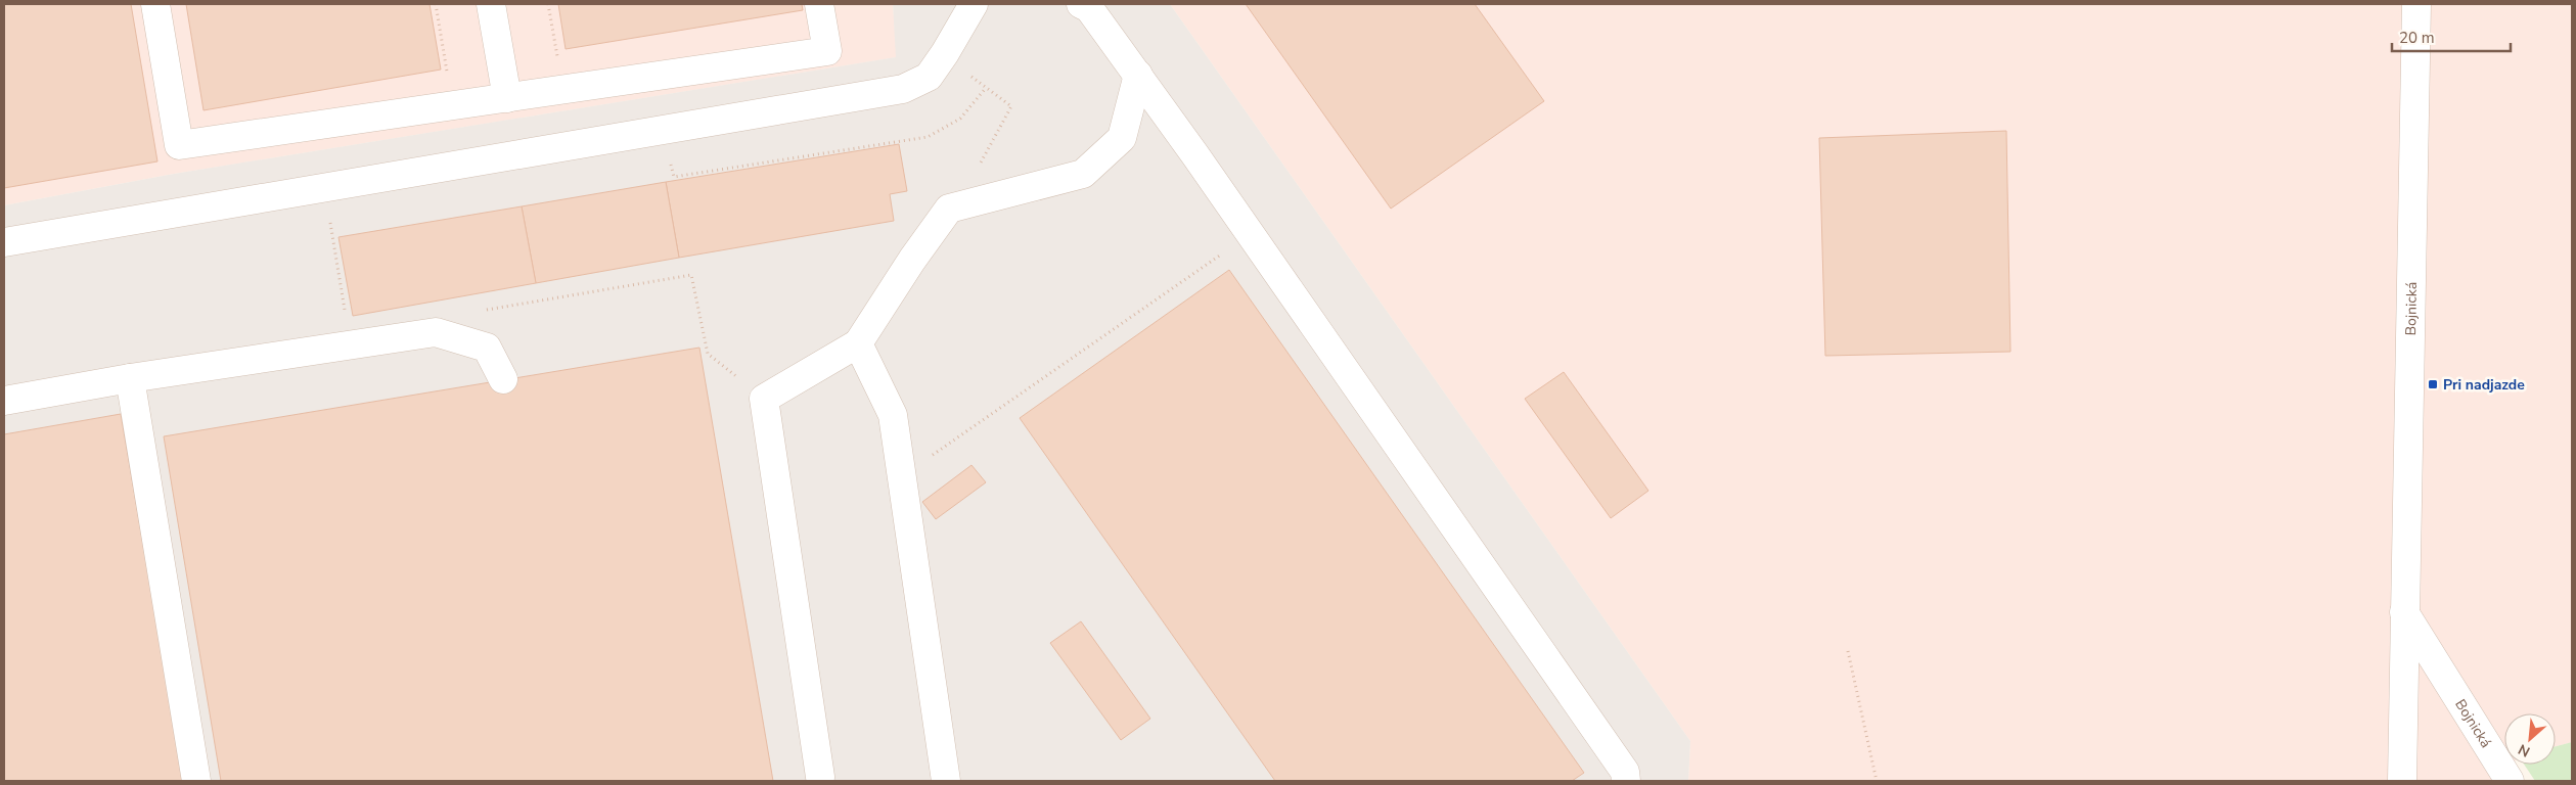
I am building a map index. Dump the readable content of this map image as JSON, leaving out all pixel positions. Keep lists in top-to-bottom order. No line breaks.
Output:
{"streets":{"street":["Bojnická"]},"places":{"transit":["Pri nadjazde"]},"scale_bar":"20 m","north":"bottom left"}
